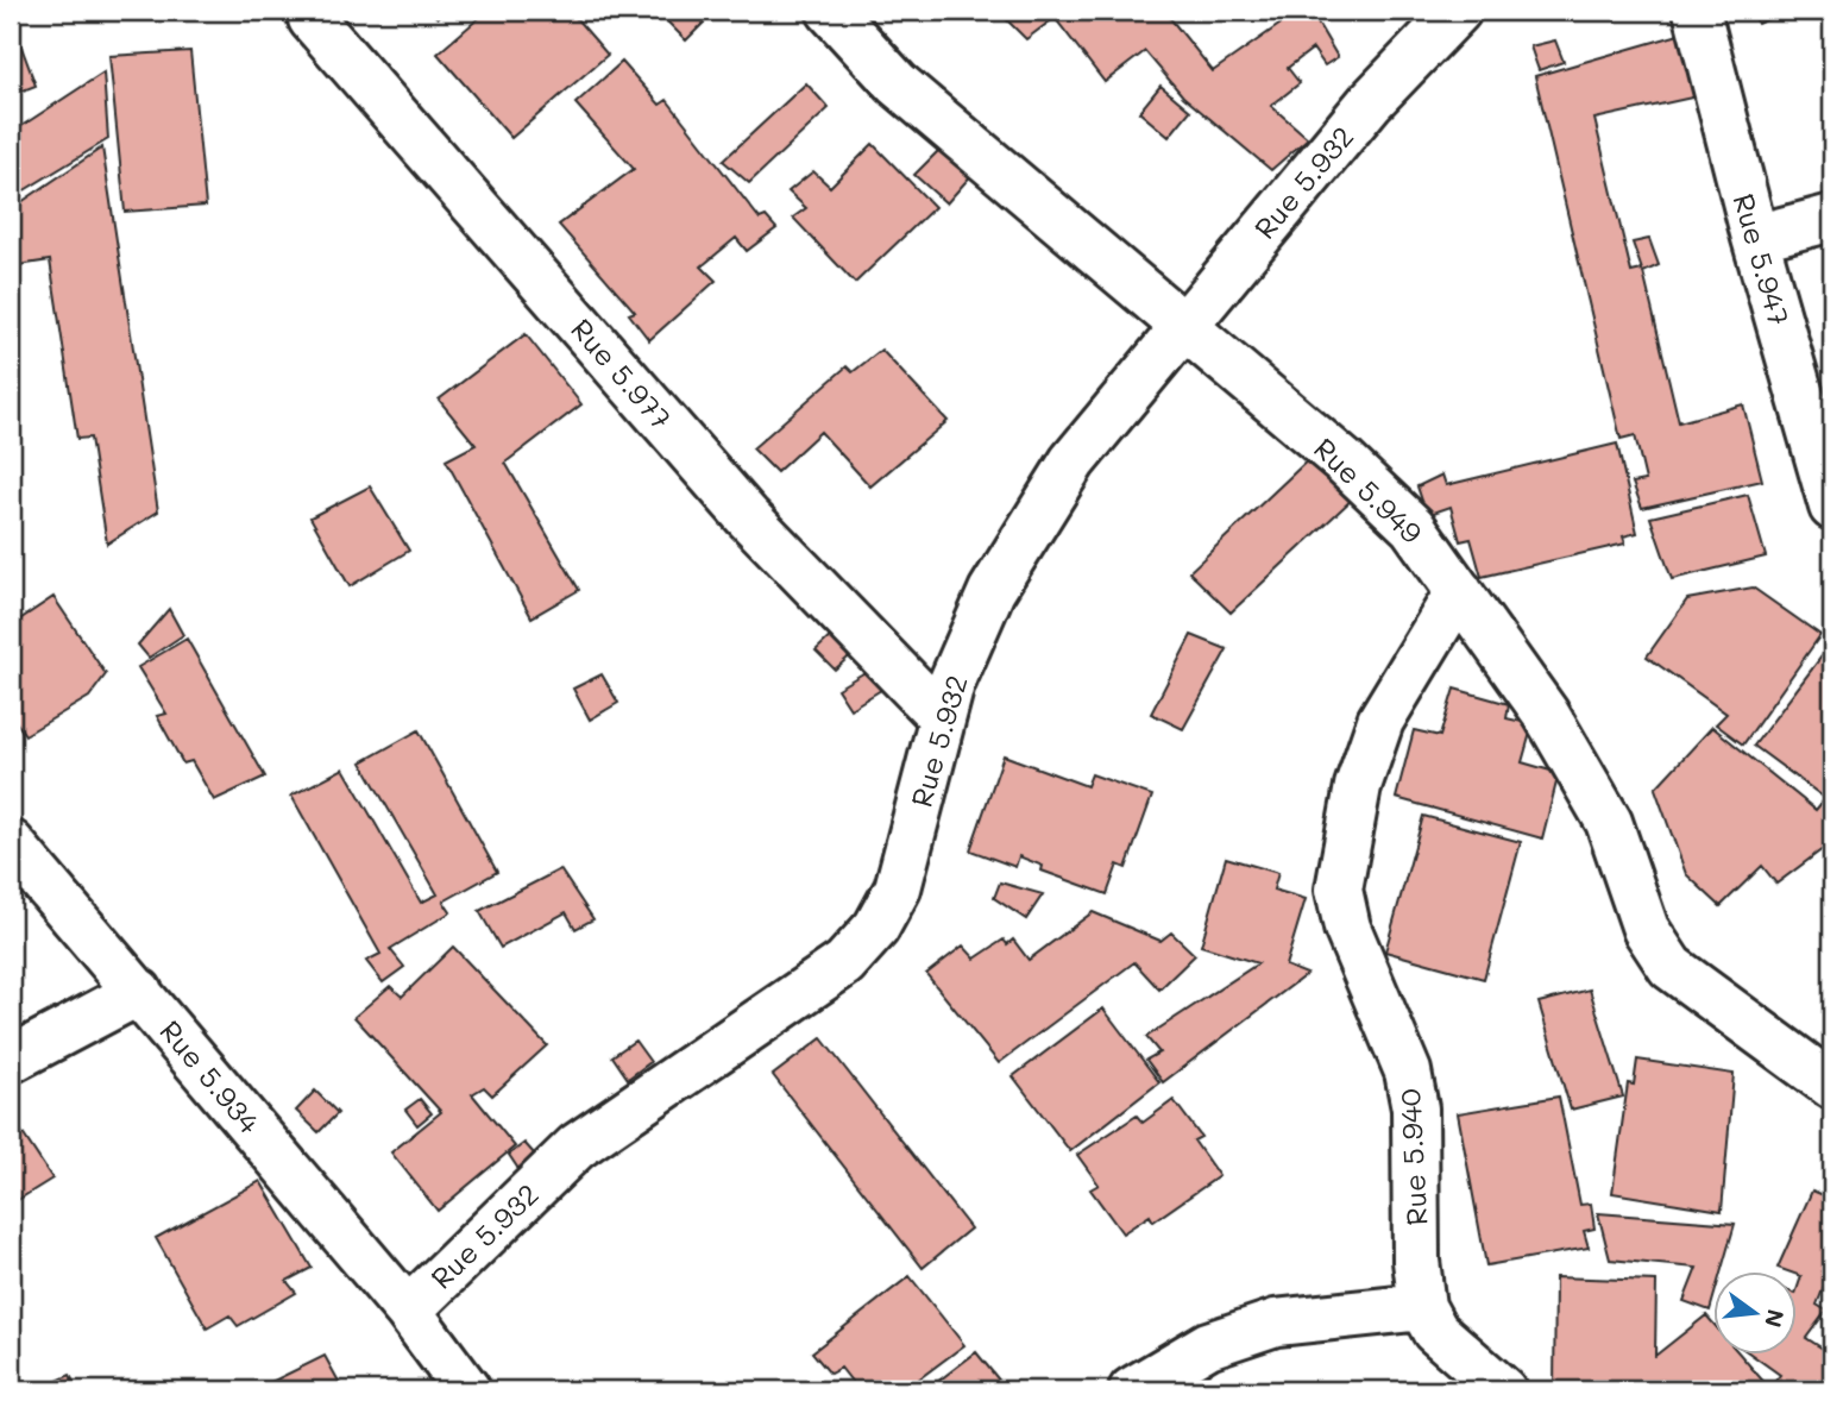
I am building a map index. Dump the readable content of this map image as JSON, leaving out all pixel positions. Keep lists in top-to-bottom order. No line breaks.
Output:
{"streets":{"street":["Rue 5.932","Rue 5.947","Rue 5.977","Rue 5.949","Rue 5.934","Rue 5.940"]},"crossings":[["Rue 5.932","Rue 5.977"],["Rue 5.932","Rue 5.949"],["Rue 5.932","Rue 5.934"],["Rue 5.949","Rue 5.940"]],"north":"right"}
